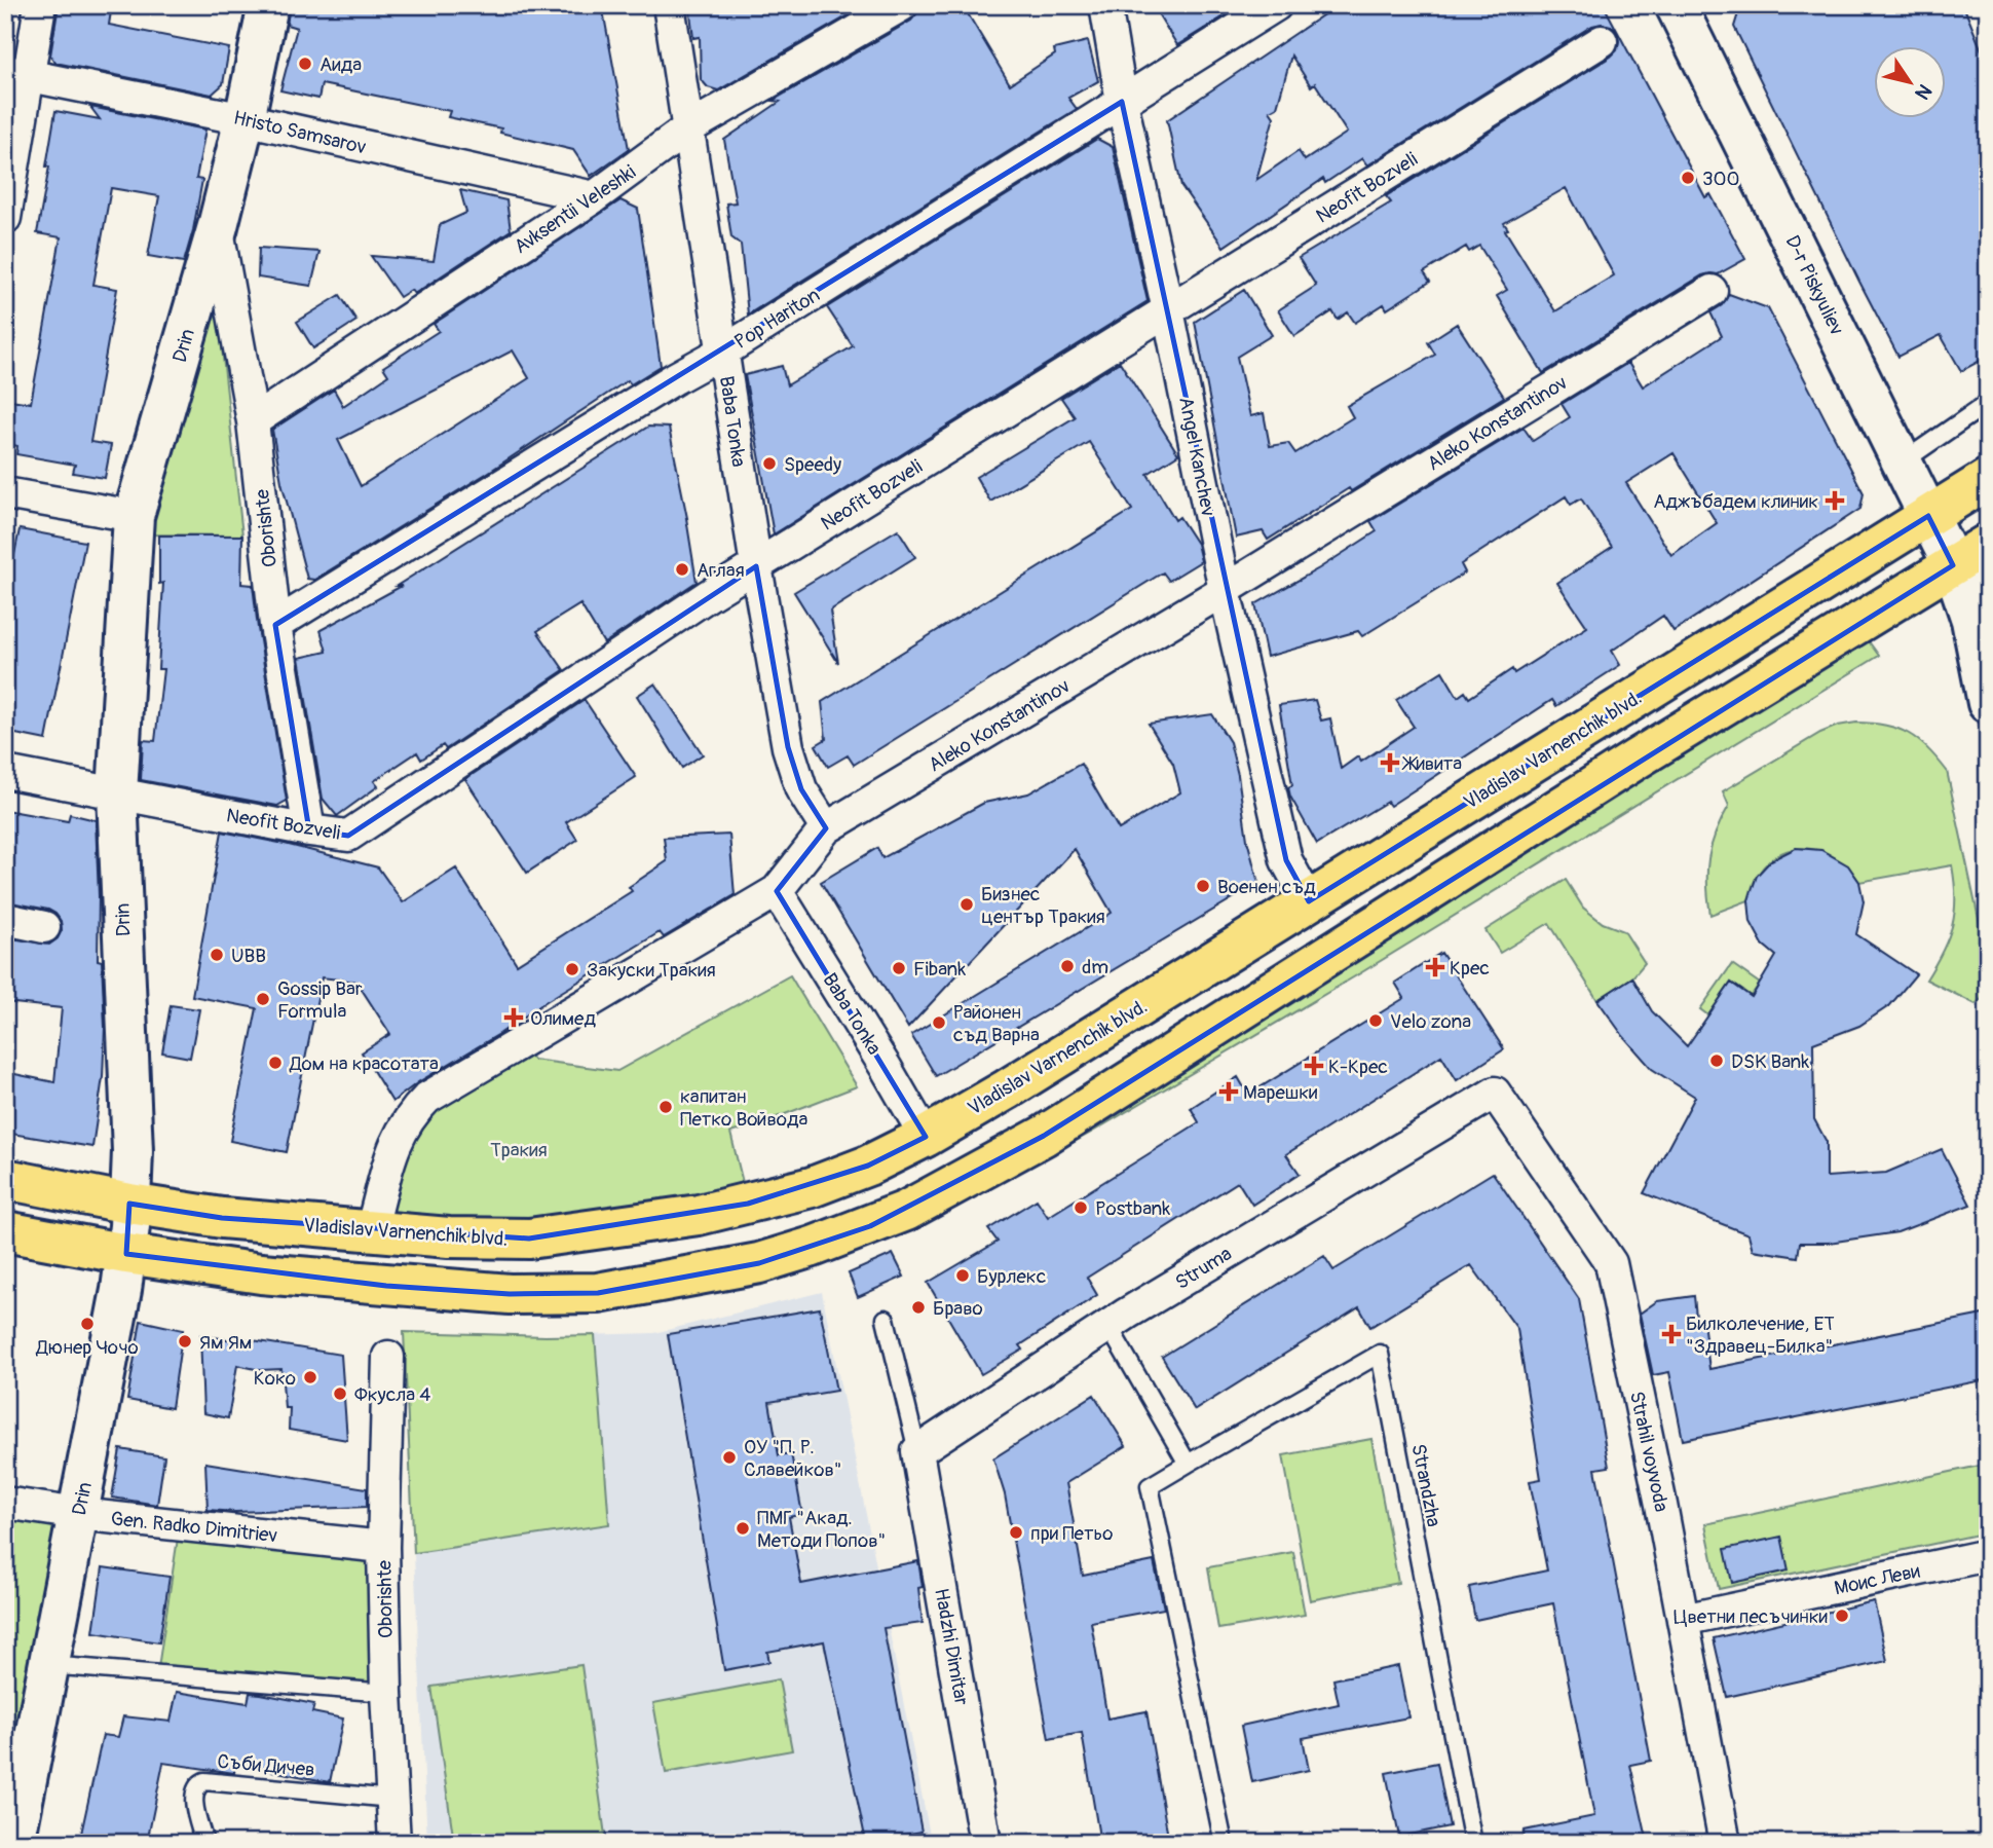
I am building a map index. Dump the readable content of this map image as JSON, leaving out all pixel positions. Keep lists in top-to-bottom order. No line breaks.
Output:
{"streets":{"main road":["Vladislav Varnenchik blvd."],"street":["Hristo Samsarov","Neofit Bozveli","Avksentii Veleshki","D-r Piskyuliev","Pop Hariton","Drin","Baba Tonka","Aleko Konstantinov","Angel Kanchev","Oborishte","Struma","Strahil voyvoda","Gen. Radko Dimitriev","Моис Леви","Hadzhi Dimitar"],"lane":["Strandzha","Съби Дичев"]},"crossings":[["Hristo Samsarov","Avksentii Veleshki"],["Hristo Samsarov","Drin"],["Neofit Bozveli","Drin"],["Neofit Bozveli","Baba Tonka"],["Neofit Bozveli","Angel Kanchev"],["Neofit Bozveli","Oborishte"],["Avksentii Veleshki","Baba Tonka"],["Avksentii Veleshki","Oborishte"],["D-r Piskyuliev","Vladislav Varnenchik blvd."],["Pop Hariton","Baba Tonka"],["Pop Hariton","Angel Kanchev"],["Pop Hariton","Oborishte"],["Drin","Oborishte"],["Drin","Vladislav Varnenchik blvd."],["Drin","Gen. Radko Dimitriev"],["Baba Tonka","Aleko Konstantinov"],["Baba Tonka","Vladislav Varnenchik blvd."],["Aleko Konstantinov","Angel Kanchev"],["Aleko Konstantinov","Vladislav Varnenchik blvd."],["Angel Kanchev","Vladislav Varnenchik blvd."],["Oborishte","Gen. Radko Dimitriev"],["Oborishte","Съби Дичев"],["Struma","Strahil voyvoda"],["Struma","Hadzhi Dimitar"],["Strahil voyvoda","Моис Леви"]],"parks":["Тракия"],"places":{"other":["Аида","300","Speedy","Аглая","Военен съд","Бизнес център Тракия","UBB","dm","Fibank","Закуски Тракия","Gossip Bar Formula","Velo zona","Районен съд Варна","DSK Bank","Дом на красотата","капитан Петко Войвода","Postbank","Бурлекс","Браво","Дюнер Чочо","Ям Ям","Коко","Фкусла 4","ОУ \"П. Р. Славейков\"","ПМГ \"Акад. Методи Попов\"","при Петьо","Цветни песъчинки"],"health":["Аджъбадем клиник","Живита","Крес","Олимед","К-Крес","Марешки","Билколечение, ЕТ \"Здравец-Билка\""]},"north":"bottom right"}
